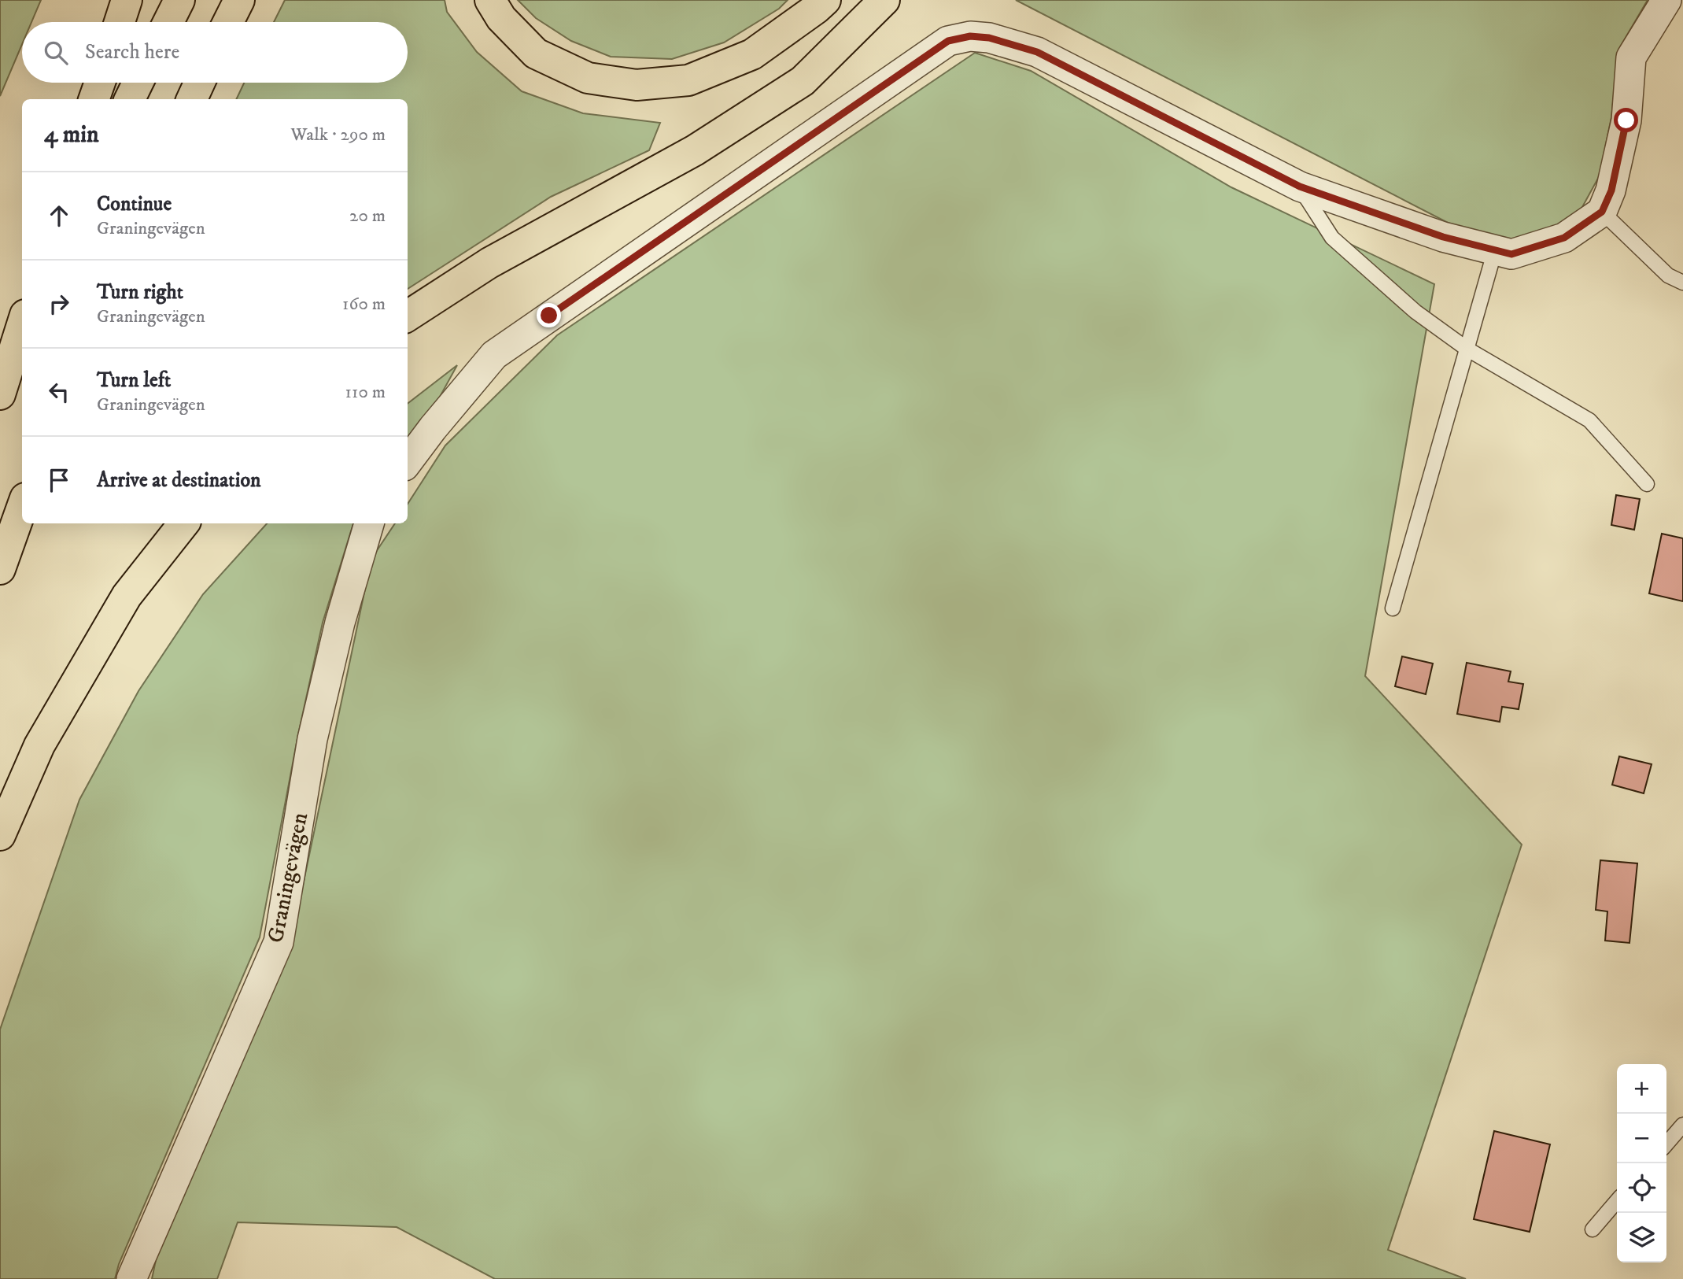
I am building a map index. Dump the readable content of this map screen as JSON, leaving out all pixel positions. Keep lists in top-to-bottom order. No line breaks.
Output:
{"streets":{"street":["Graningevägen"]},"page":{"search":"Search here","heading":["4 min","Walk · 290 m"],"list":[["Continue","Graningevägen","20 m"],["Turn right","Graningevägen","160 m"],["Turn left","Graningevägen","110 m"],"Arrive at destination"],"map_buttons":["+","−"]}}
